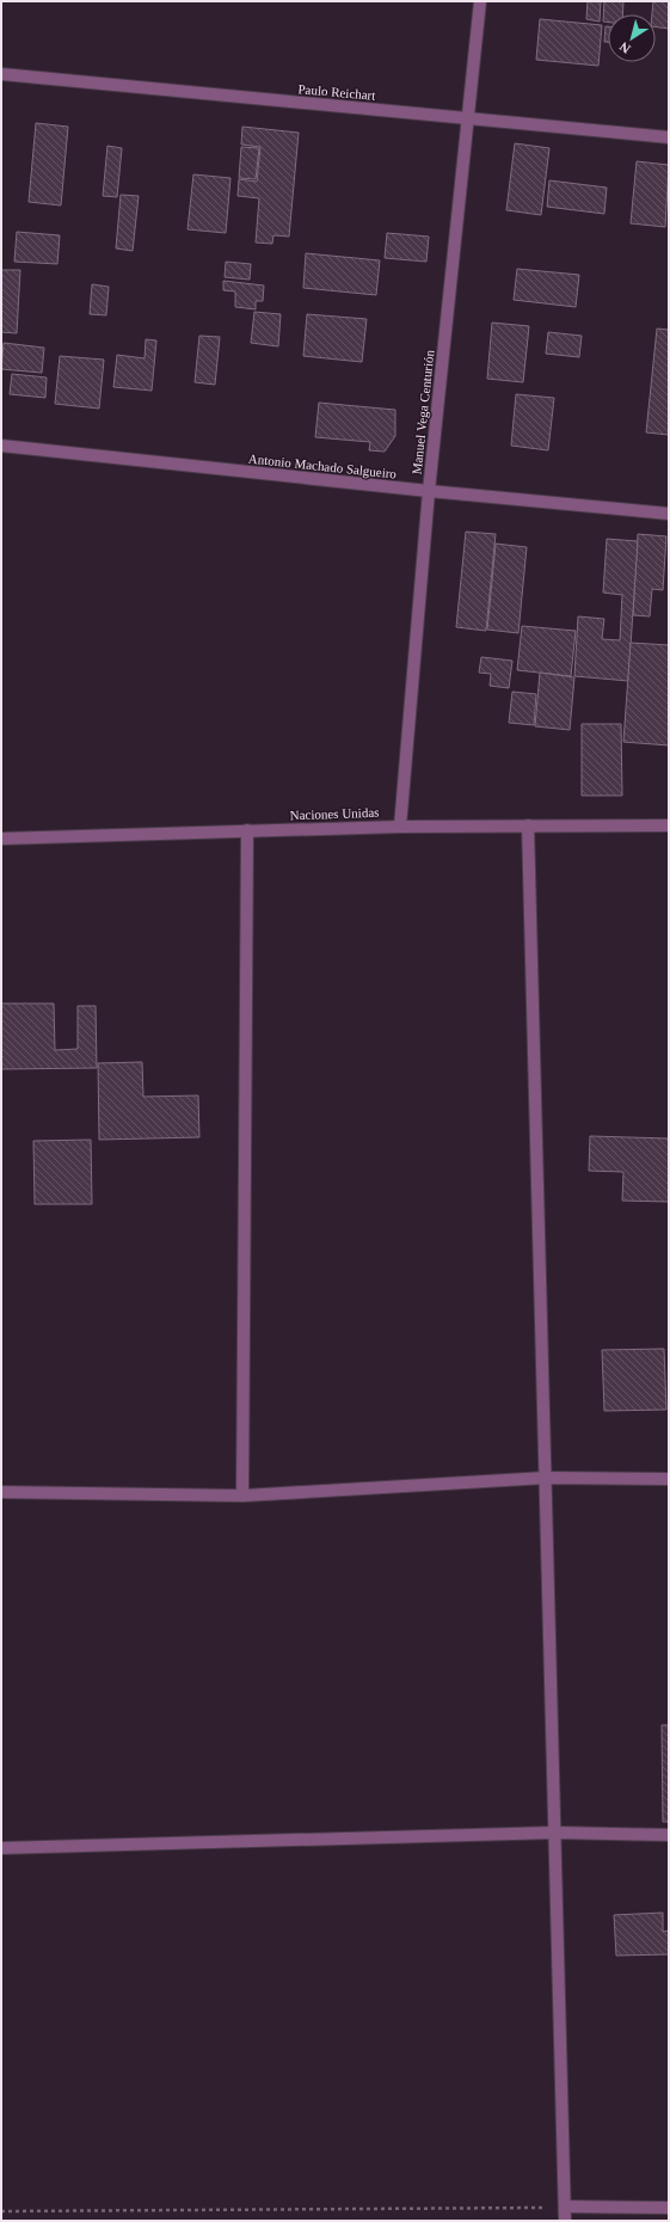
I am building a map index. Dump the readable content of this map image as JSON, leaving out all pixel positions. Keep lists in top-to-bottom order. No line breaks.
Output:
{"streets":{"street":["Paulo Reichart","Manuel Vega Centurión","Antonio Machado Salgueiro","Naciones Unidas"]},"crossings":[["Paulo Reichart","Manuel Vega Centurión"],["Manuel Vega Centurión","Antonio Machado Salgueiro"],["Manuel Vega Centurión","Naciones Unidas"]],"north":"bottom left"}
